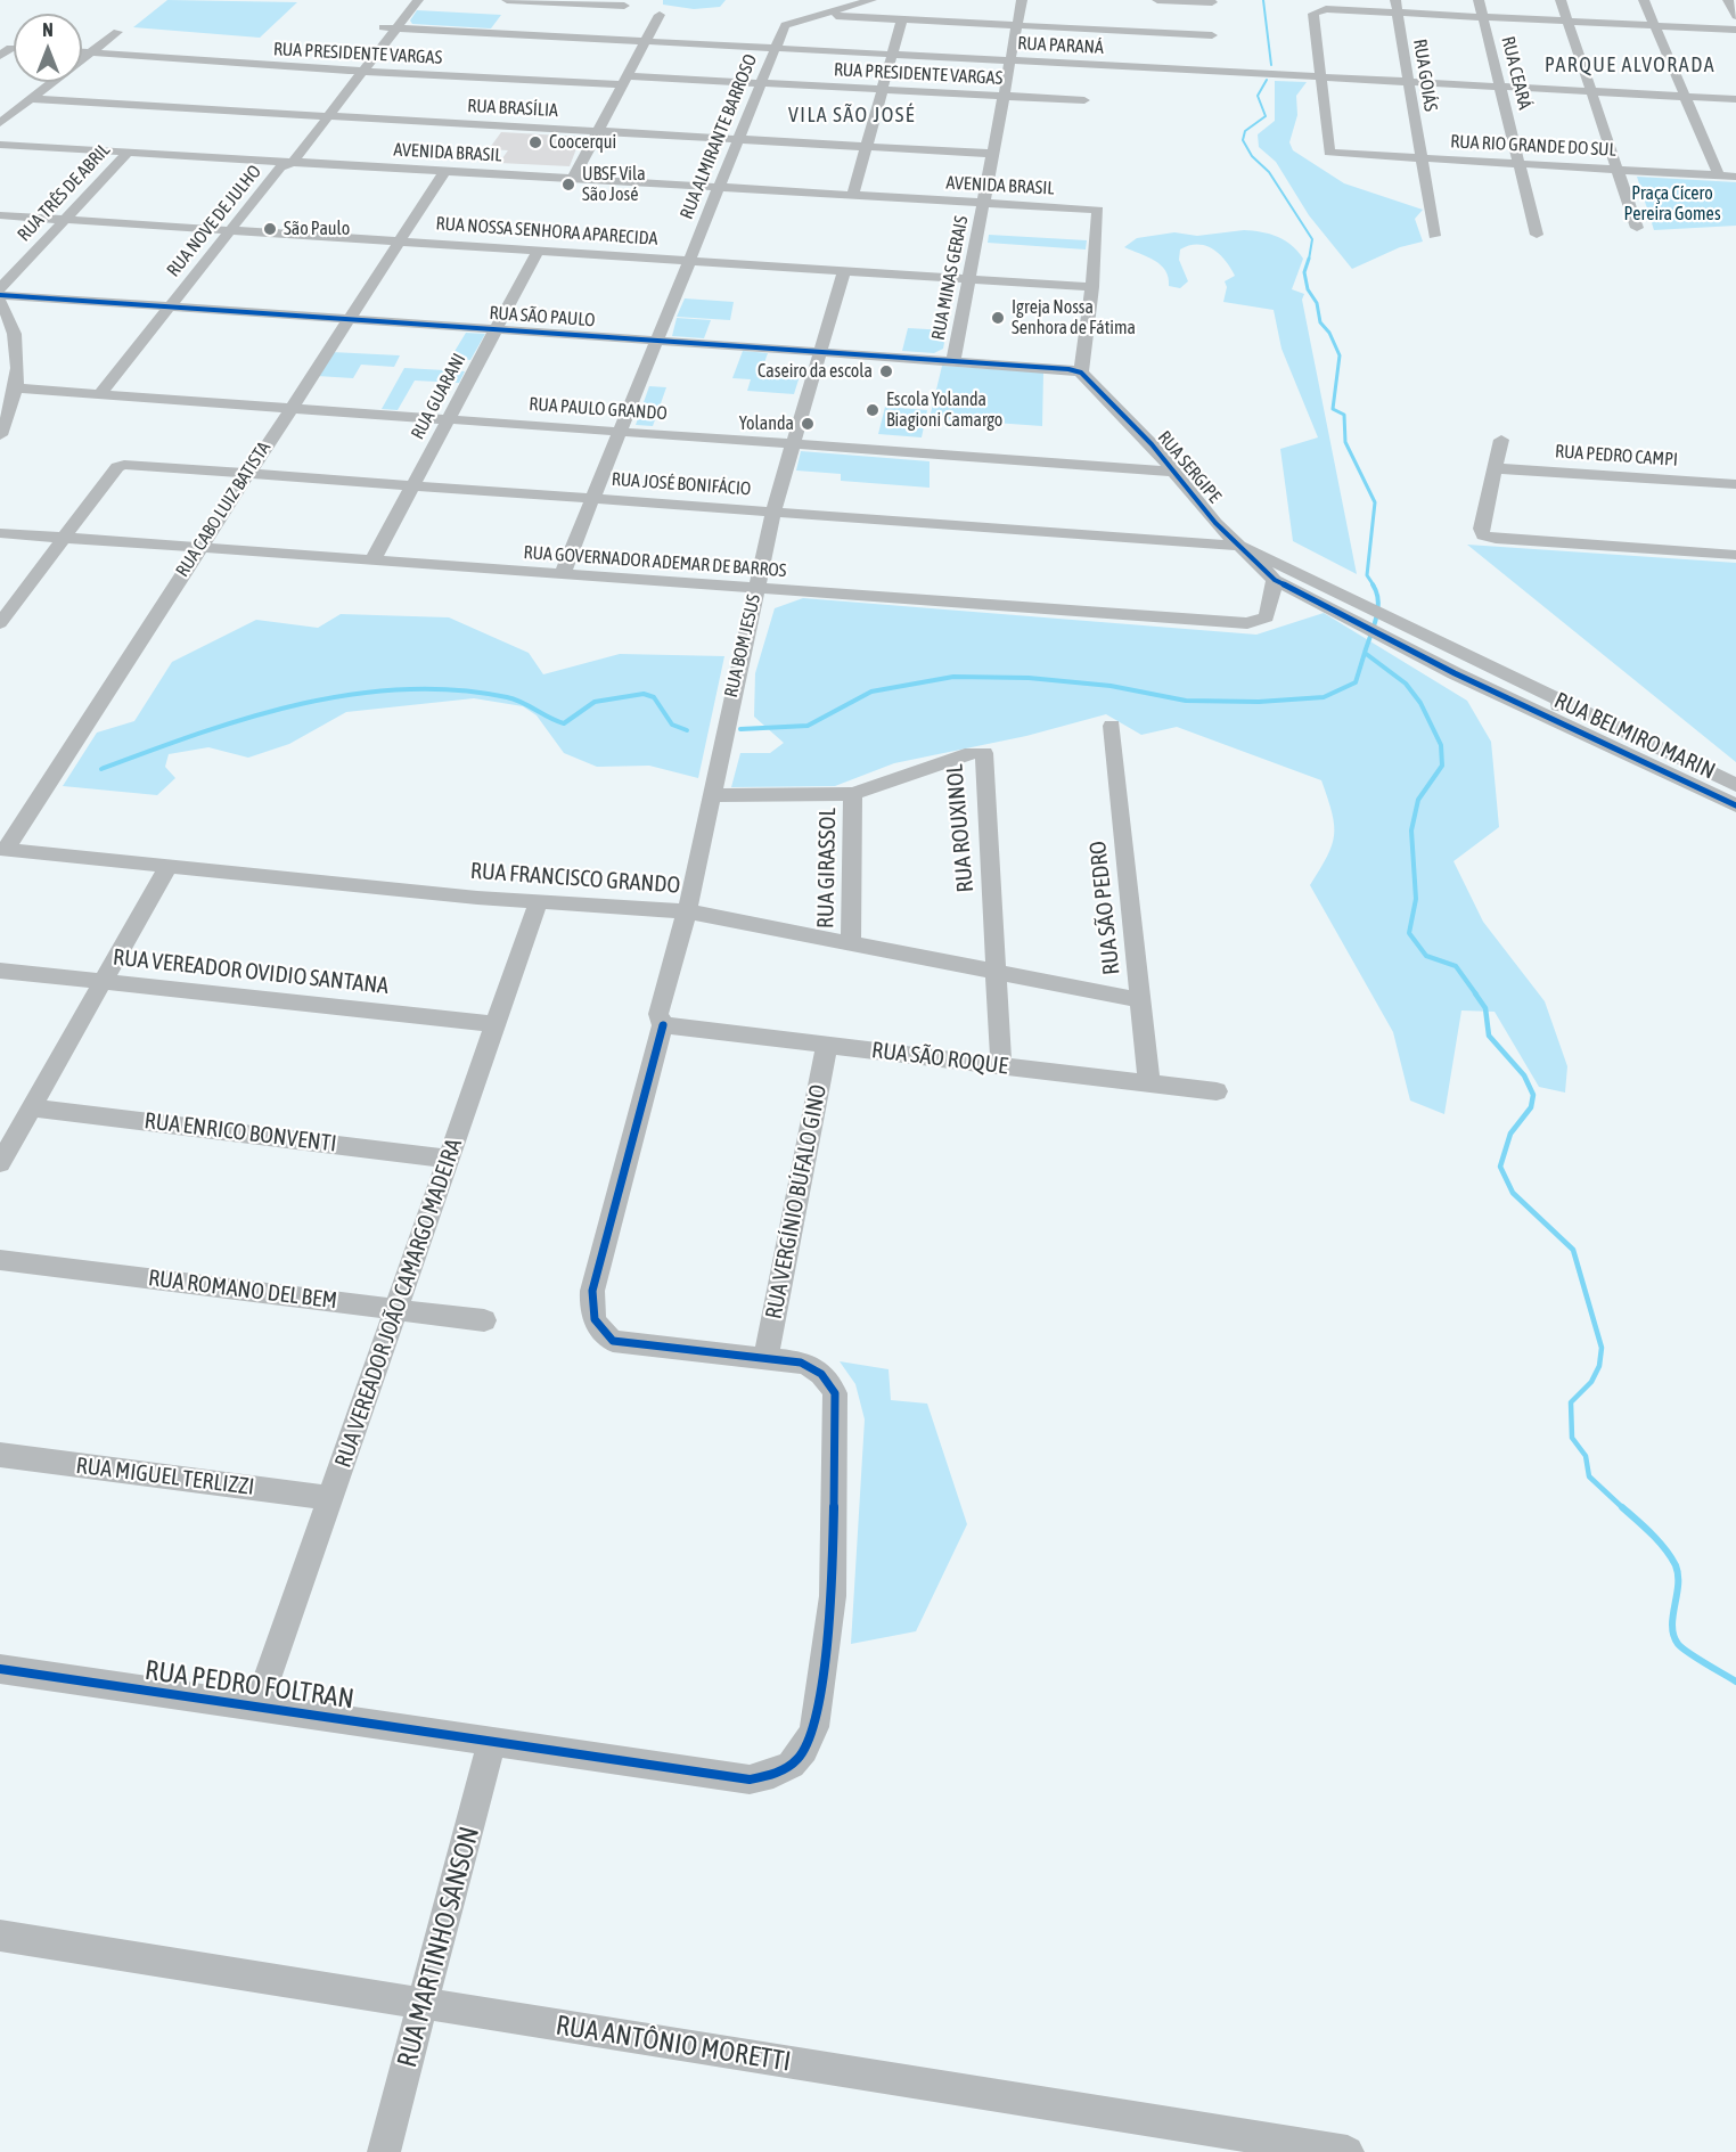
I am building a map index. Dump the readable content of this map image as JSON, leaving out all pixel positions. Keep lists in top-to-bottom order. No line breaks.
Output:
{"streets":{"street":["RUA PARANÁ","RUA PRESIDENTE VARGAS","RUA CEARÁ","RUA GOIÁS","RUA BRASÍLIA","RUA ALMIRANTE BARROSO","RUA RIO GRANDE DO SUL","AVENIDA BRASIL","RUA TRÊS DE ABRIL","RUA NOVE DE JULHO","RUA NOSSA SENHORA APARECIDA","RUA MINAS GERAIS","RUA SÃO PAULO","RUA GUARANI","RUA PAULO GRANDO","RUA PEDRO CAMPI","RUA SERGIPE","RUA JOSÉ BONIFÁCIO","RUA CABO LUIZ BATISTA","RUA GOVERNADOR ADEMAR DE BARROS","RUA BOM JESUS","RUA BELMIRO MARIN","RUA ROUXINOL","RUA GIRASSOL","RUA FRANCISCO GRANDO","RUA SÃO PEDRO","RUA VEREADOR OVIDIO SANTANA","RUA SÃO ROQUE","RUA ENRICO BONVENTI","RUA VERGÍNIO BÚFALO GINO","RUA ROMANO DEL BEM","RUA VEREADOR JOÃO CAMARGO MADEIRA","RUA MIGUEL TERLIZZI","RUA PEDRO FOLTRAN","RUA MARTINHO SANSON","RUA ANTÔNIO MORETTI"]},"crossings":[["RUA PARANÁ","RUA CEARÁ"],["RUA PARANÁ","RUA GOIÁS"],["RUA PARANÁ","RUA ALMIRANTE BARROSO"],["RUA PARANÁ","RUA RIO GRANDE DO SUL"],["RUA PARANÁ","RUA MINAS GERAIS"],["RUA PRESIDENTE VARGAS","RUA ALMIRANTE BARROSO"],["RUA PRESIDENTE VARGAS","RUA MINAS GERAIS"],["RUA CEARÁ","RUA RIO GRANDE DO SUL"],["RUA GOIÁS","RUA RIO GRANDE DO SUL"],["RUA BRASÍLIA","RUA ALMIRANTE BARROSO"],["RUA BRASÍLIA","RUA NOVE DE JULHO"],["RUA BRASÍLIA","RUA MINAS GERAIS"],["RUA ALMIRANTE BARROSO","AVENIDA BRASIL"],["RUA ALMIRANTE BARROSO","RUA NOSSA SENHORA APARECIDA"],["RUA ALMIRANTE BARROSO","RUA SÃO PAULO"],["RUA ALMIRANTE BARROSO","RUA PAULO GRANDO"],["RUA ALMIRANTE BARROSO","RUA JOSÉ BONIFÁCIO"],["RUA ALMIRANTE BARROSO","RUA GOVERNADOR ADEMAR DE BARROS"],["AVENIDA BRASIL","RUA TRÊS DE ABRIL"],["AVENIDA BRASIL","RUA NOVE DE JULHO"],["AVENIDA BRASIL","RUA NOSSA SENHORA APARECIDA"],["AVENIDA BRASIL","RUA MINAS GERAIS"],["AVENIDA BRASIL","RUA CABO LUIZ BATISTA"],["RUA TRÊS DE ABRIL","RUA NOSSA SENHORA APARECIDA"],["RUA NOVE DE JULHO","RUA NOSSA SENHORA APARECIDA"],["RUA NOVE DE JULHO","RUA SÃO PAULO"],["RUA NOVE DE JULHO","RUA PAULO GRANDO"],["RUA NOSSA SENHORA APARECIDA","RUA MINAS GERAIS"],["RUA NOSSA SENHORA APARECIDA","RUA GUARANI"],["RUA NOSSA SENHORA APARECIDA","RUA CABO LUIZ BATISTA"],["RUA NOSSA SENHORA APARECIDA","RUA BOM JESUS"],["RUA MINAS GERAIS","RUA SÃO PAULO"],["RUA SÃO PAULO","RUA GUARANI"],["RUA SÃO PAULO","RUA SERGIPE"],["RUA SÃO PAULO","RUA CABO LUIZ BATISTA"],["RUA SÃO PAULO","RUA BOM JESUS"],["RUA GUARANI","RUA PAULO GRANDO"],["RUA GUARANI","RUA JOSÉ BONIFÁCIO"],["RUA GUARANI","RUA GOVERNADOR ADEMAR DE BARROS"],["RUA PAULO GRANDO","RUA SERGIPE"],["RUA PAULO GRANDO","RUA CABO LUIZ BATISTA"],["RUA PAULO GRANDO","RUA BOM JESUS"],["RUA SERGIPE","RUA JOSÉ BONIFÁCIO"],["RUA SERGIPE","RUA GOVERNADOR ADEMAR DE BARROS"],["RUA SERGIPE","RUA BELMIRO MARIN"],["RUA JOSÉ BONIFÁCIO","RUA CABO LUIZ BATISTA"],["RUA JOSÉ BONIFÁCIO","RUA GOVERNADOR ADEMAR DE BARROS"],["RUA JOSÉ BONIFÁCIO","RUA BOM JESUS"],["RUA JOSÉ BONIFÁCIO","RUA BELMIRO MARIN"],["RUA CABO LUIZ BATISTA","RUA GOVERNADOR ADEMAR DE BARROS"],["RUA CABO LUIZ BATISTA","RUA FRANCISCO GRANDO"],["RUA GOVERNADOR ADEMAR DE BARROS","RUA BOM JESUS"],["RUA BOM JESUS","RUA ROUXINOL"],["RUA BOM JESUS","RUA FRANCISCO GRANDO"],["RUA BOM JESUS","RUA SÃO ROQUE"],["RUA BOM JESUS","RUA VERGÍNIO BÚFALO GINO"],["RUA BOM JESUS","RUA PEDRO FOLTRAN"],["RUA ROUXINOL","RUA GIRASSOL"],["RUA ROUXINOL","RUA FRANCISCO GRANDO"],["RUA GIRASSOL","RUA FRANCISCO GRANDO"],["RUA FRANCISCO GRANDO","RUA SÃO PEDRO"],["RUA FRANCISCO GRANDO","RUA VEREADOR JOÃO CAMARGO MADEIRA"],["RUA SÃO PEDRO","RUA SÃO ROQUE"],["RUA VEREADOR OVIDIO SANTANA","RUA VEREADOR JOÃO CAMARGO MADEIRA"],["RUA SÃO ROQUE","RUA VERGÍNIO BÚFALO GINO"],["RUA ENRICO BONVENTI","RUA VEREADOR JOÃO CAMARGO MADEIRA"],["RUA VERGÍNIO BÚFALO GINO","RUA PEDRO FOLTRAN"],["RUA ROMANO DEL BEM","RUA VEREADOR JOÃO CAMARGO MADEIRA"],["RUA VEREADOR JOÃO CAMARGO MADEIRA","RUA MIGUEL TERLIZZI"],["RUA VEREADOR JOÃO CAMARGO MADEIRA","RUA PEDRO FOLTRAN"],["RUA PEDRO FOLTRAN","RUA MARTINHO SANSON"],["RUA MARTINHO SANSON","RUA ANTÔNIO MORETTI"]],"districts":["PARQUE ALVORADA","VILA SÃO JOSÉ"],"parks":["Praça Cícero Pereira Gomes"],"places":["Coocerqui","UBSF Vila São José","São Paulo","Igreja Nossa Senhora de Fátima","Caseiro da escola","Escola Yolanda Biagioni Camargo","Yolanda"],"north":"top"}
